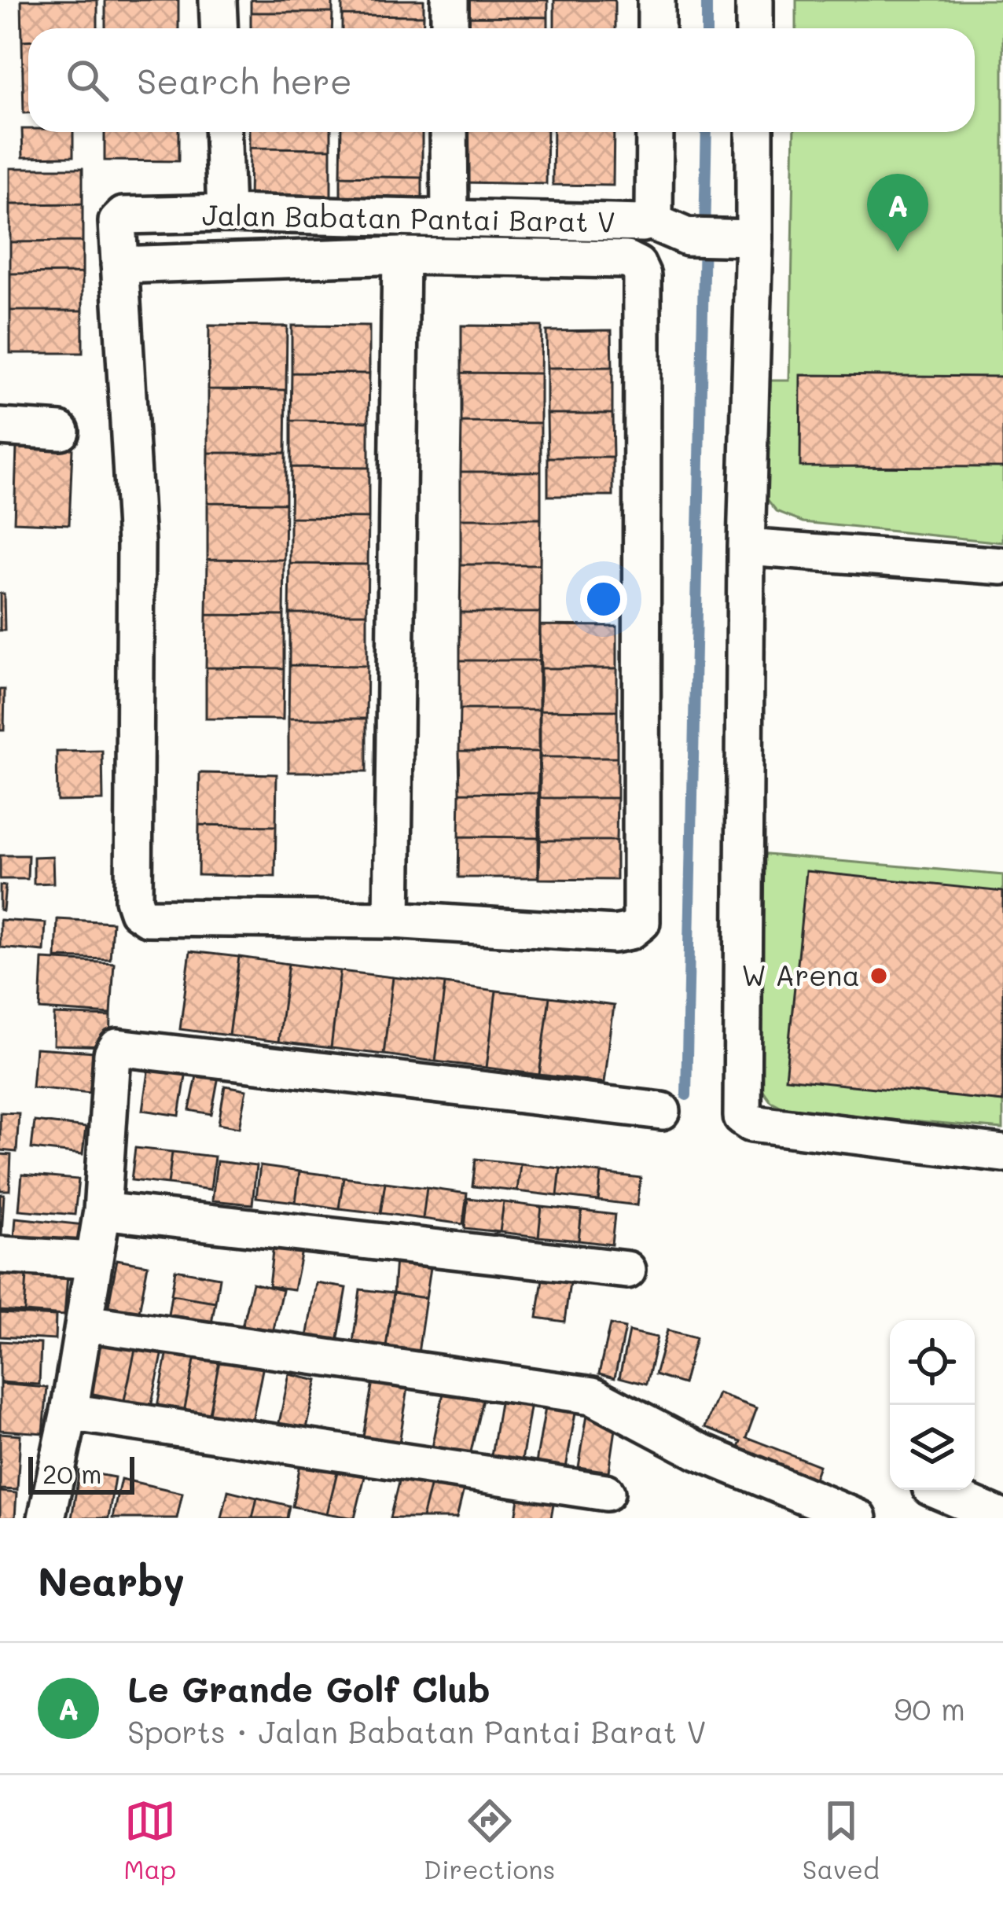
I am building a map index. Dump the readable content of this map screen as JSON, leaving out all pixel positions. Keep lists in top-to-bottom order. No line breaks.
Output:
{"streets":{"street":["Jalan Babatan Pantai Barat V"]},"places":["W Arena"],"scale_bar":"20 m","page":{"search":"Search here","pins":"A","scale":"20 m","heading":"Nearby","list":[{"mark":"A","name":"Le Grande Golf Club","note":"Sports · Jalan Babatan Pantai Barat V","value":"90 m"}],"nav":["Map","Directions","Saved"]}}
